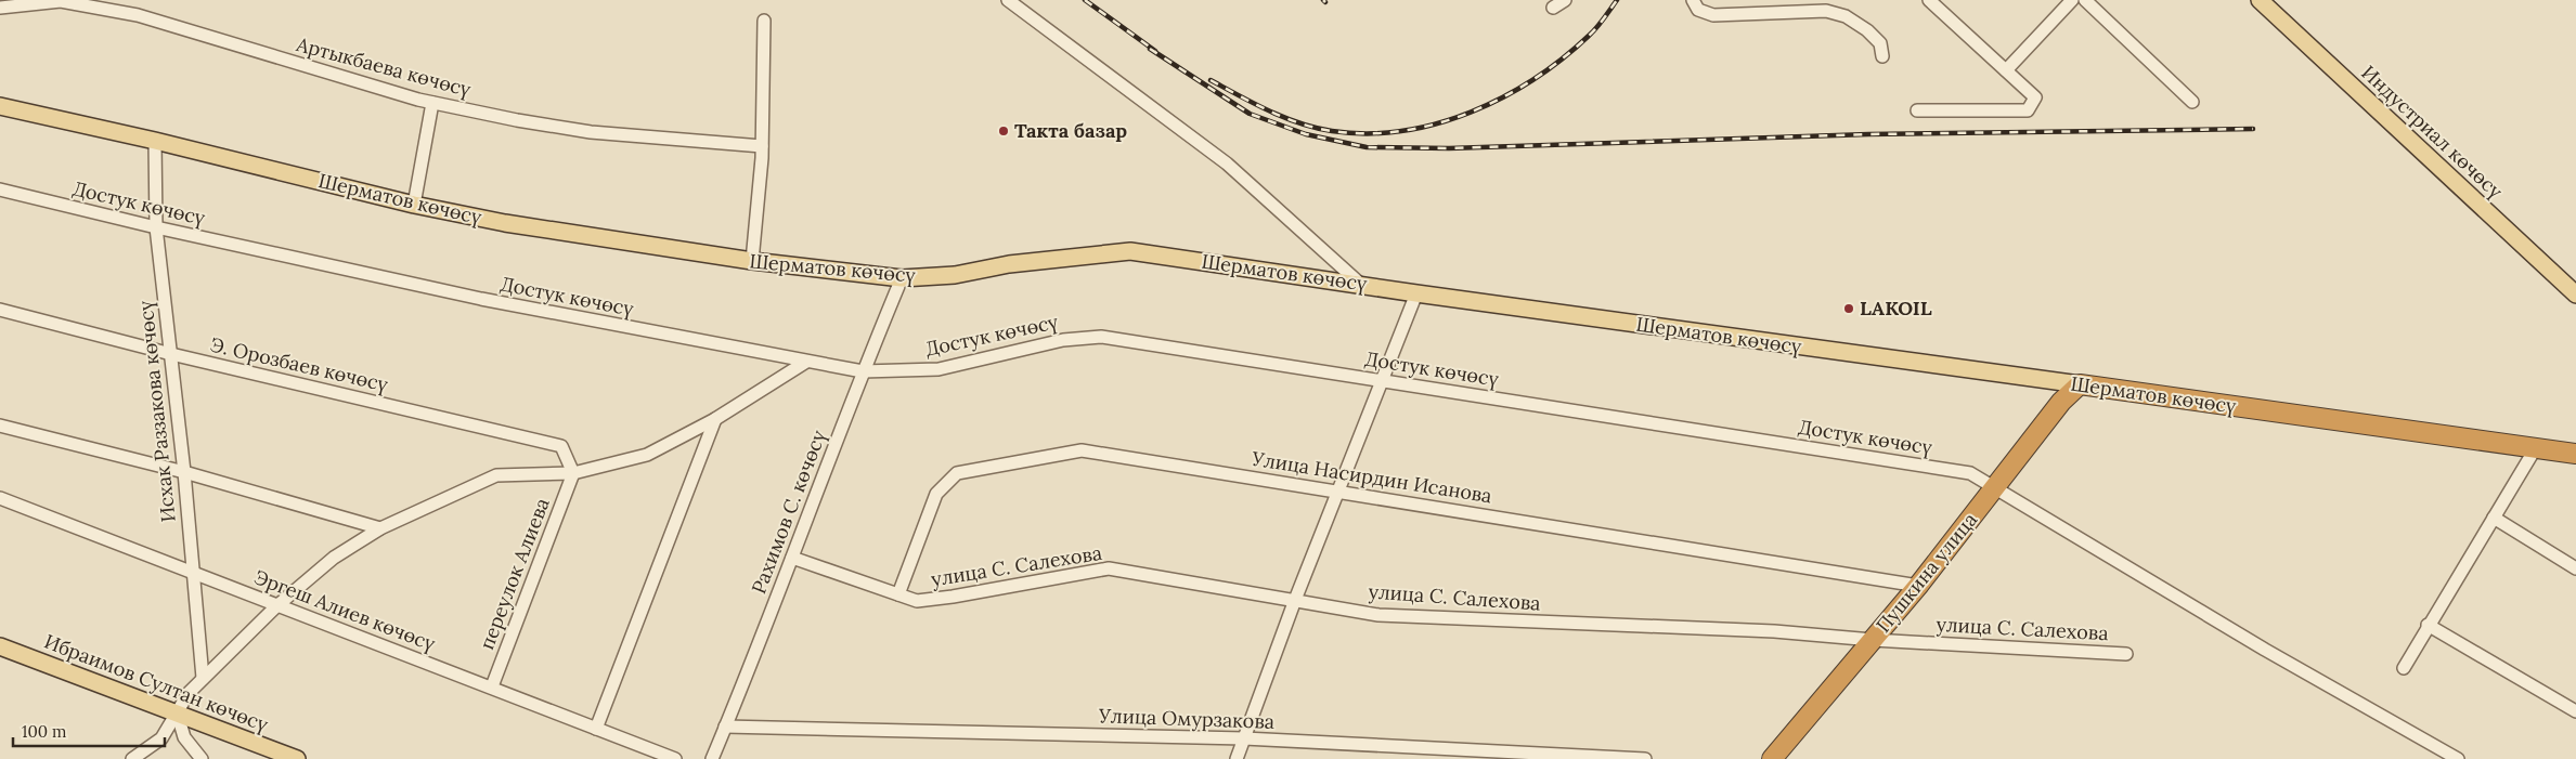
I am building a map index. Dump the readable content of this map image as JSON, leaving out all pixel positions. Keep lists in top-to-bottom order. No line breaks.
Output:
{"streets":{"highway":["Шерматов көчөсү","Пушкина улица"],"main road":["Индустриал көчөсү","Ибраимов Султан көчөсү"],"street":["Артыкбаева көчөсү","Достук көчөсү","Э. Орозбаев көчөсү","Исхак Раззакова көчөсү","Улица Насирдин Исанова","Рахимов С. көчөсү","улица С. Салехова","переулок Алиева","Эргеш Алиев көчөсү","Улица Омурзакова"]},"crossings":[["Шерматов көчөсү","Исхак Раззакова көчөсү"],["Шерматов көчөсү","Рахимов С. көчөсү"],["Шерматов көчөсү","Пушкина улица"],["Достук көчөсү","Исхак Раззакова көчөсү"],["Достук көчөсү","Рахимов С. көчөсү"],["Достук көчөсү","Пушкина улица"],["Э. Орозбаев көчөсү","Исхак Раззакова көчөсү"],["Э. Орозбаев көчөсү","переулок Алиева"],["Исхак Раззакова көчөсү","Эргеш Алиев көчөсү"],["Улица Насирдин Исанова","улица С. Салехова"],["Улица Насирдин Исанова","Пушкина улица"],["Рахимов С. көчөсү","улица С. Салехова"],["Рахимов С. көчөсү","Улица Омурзакова"],["улица С. Салехова","Пушкина улица"],["переулок Алиева","Эргеш Алиев көчөсү"]],"places":["Такта базар","LAKOIL"],"scale_bar":"100 m"}
